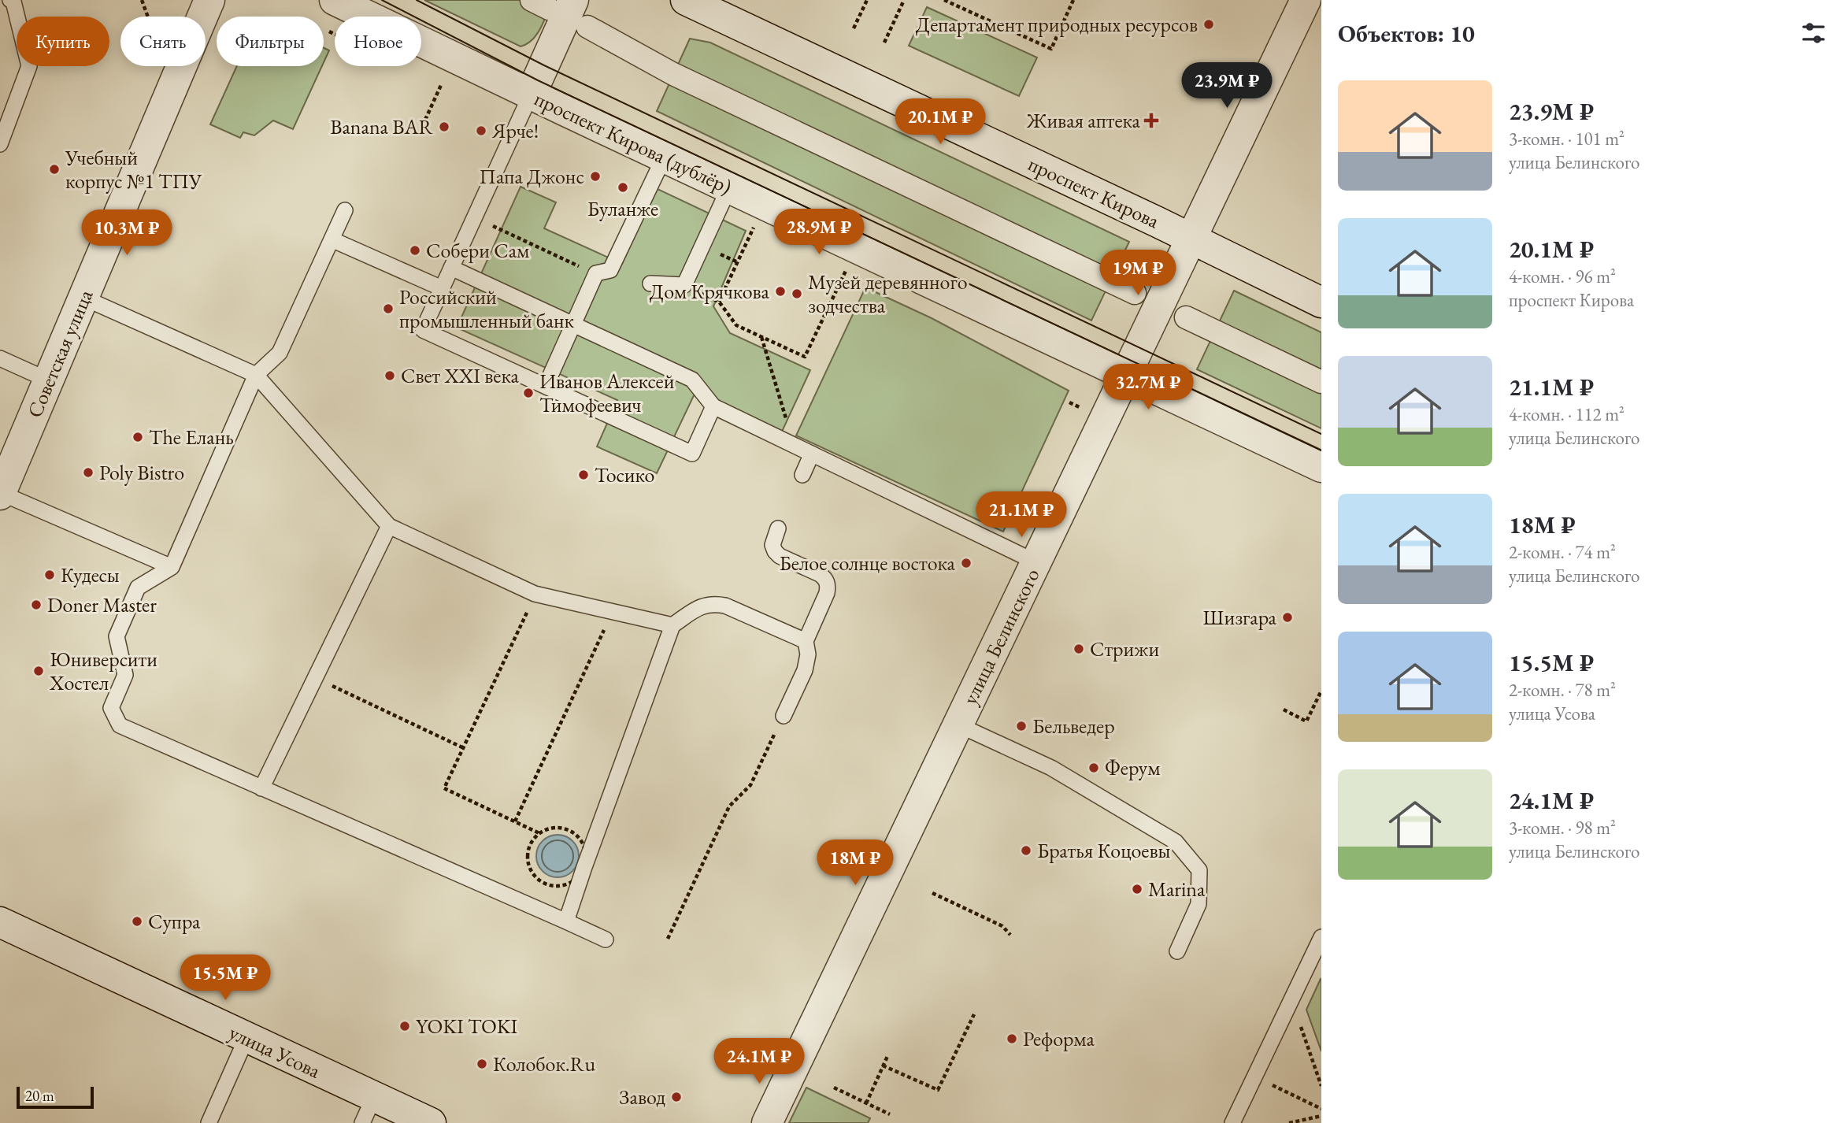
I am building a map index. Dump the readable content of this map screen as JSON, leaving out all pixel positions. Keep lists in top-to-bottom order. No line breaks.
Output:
{"streets":{"street":["проспект Кирова (дублёр)","проспект Кирова","Советская улица","улица Белинского","улица Усова"]},"crossings":[["проспект Кирова (дублёр)","улица Белинского"],["проспект Кирова","улица Белинского"]],"places":{"other":["Департамент природных ресурсов","Banana BAR","Ярче!","Учебный корпус №1 ТПУ","Папа Джонс","Буланже","Собери Сам","Дом Крячкова","Музей деревянного зодчества","Российский промышленный банк","Свет XXI века","Иванов Алексей Тимофеевич","The Елань","Poly Bistro","Тосико","Белое солнце востока","Кудесы","Doner Master","Шизгара","Стрижи","Юниверсити Хостел","Бельведер","Ферум","Братья Коцоевы","Marina","Супра","YOKI TOKI","Реформа","Колобок.Ru","Завод"],"health":["Живая аптека"]},"scale_bar":"20 m","page":{"heading":"Объектов: 10","chip":["Купить","Снять","Фильтры","Новое"],"price":["23.9M ₽","20.1M ₽","28.9M ₽","10.3M ₽","19M ₽","32.7M ₽","21.1M ₽","18M ₽","15.5M ₽","24.1M ₽"],"list":[{"name":"23.9M ₽","note":"3-комн. · 101 m² · улица Белинского"},{"name":"20.1M ₽","note":"4-комн. · 96 m² · проспект Кирова"},{"name":"21.1M ₽","note":"4-комн. · 112 m² · улица Белинского"},{"name":"18M ₽","note":"2-комн. · 74 m² · улица Белинского"},{"name":"15.5M ₽","note":"2-комн. · 78 m² · улица Усова"},{"name":"24.1M ₽","note":"3-комн. · 98 m² · улица Белинского"}],"scale":"20 m"}}
